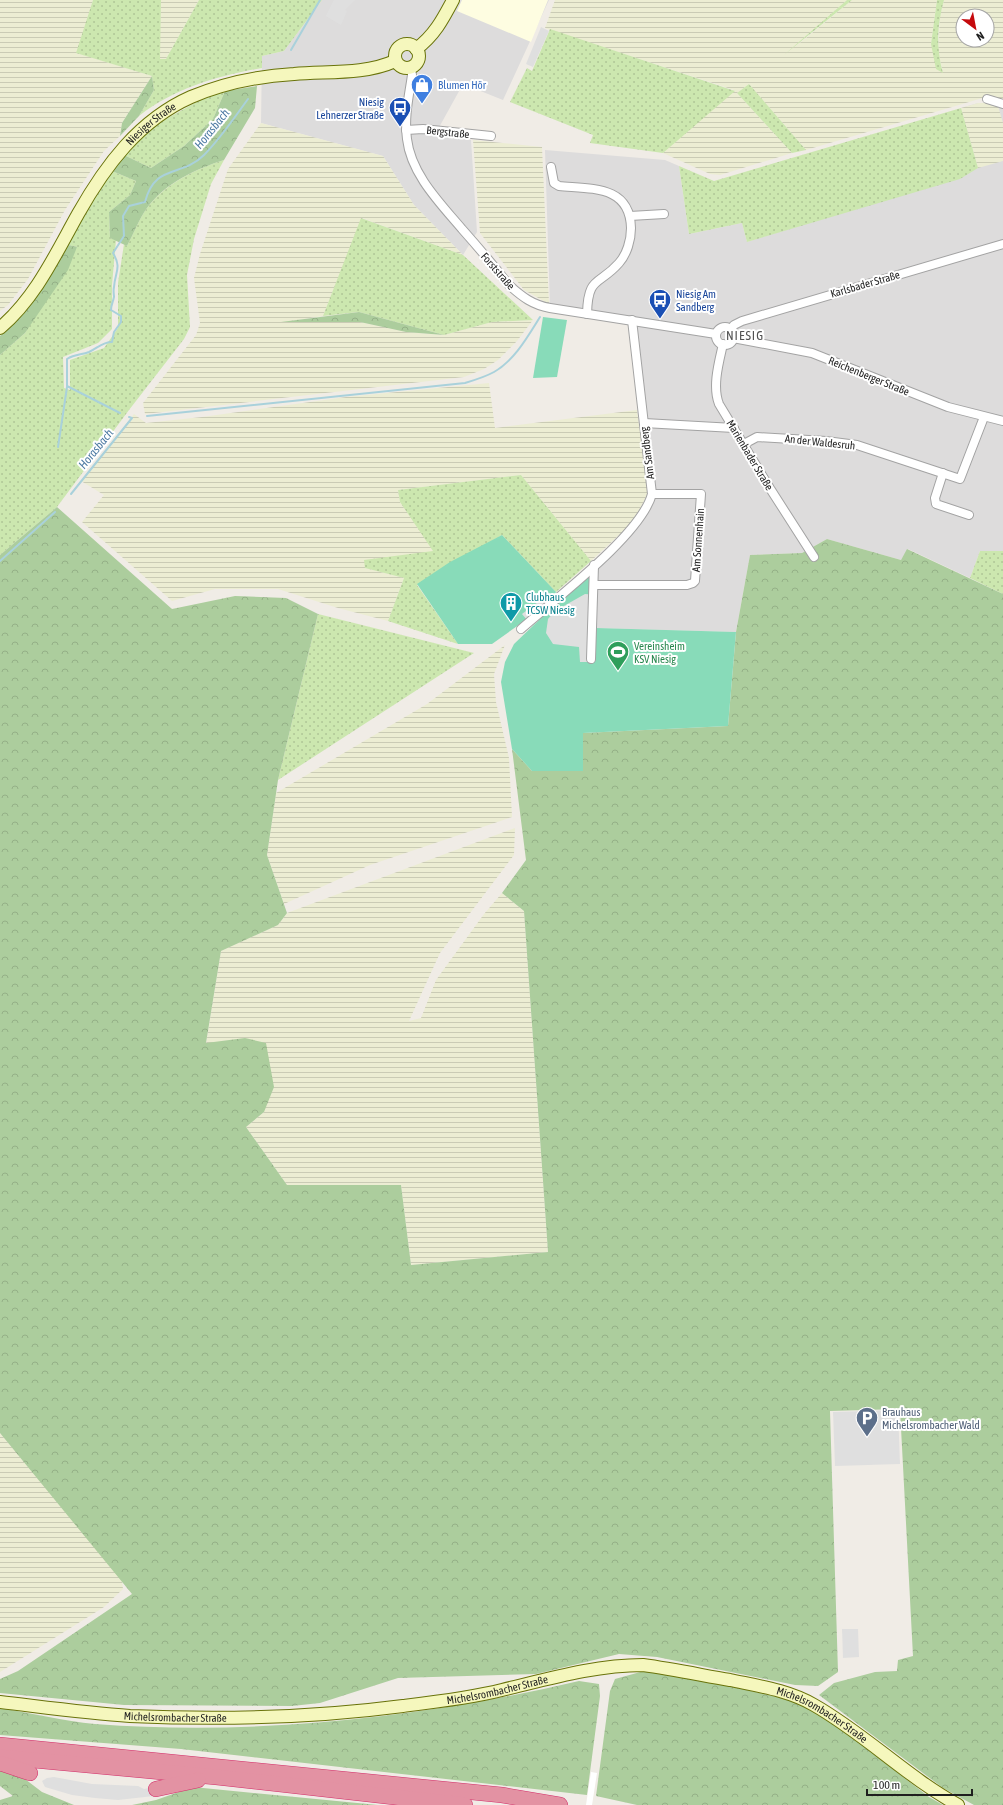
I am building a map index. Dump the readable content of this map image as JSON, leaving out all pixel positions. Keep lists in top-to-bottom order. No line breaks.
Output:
{"streets":{"main road":["Niesiger Straße","Michelsrombacher Straße"],"street":["Bergstraße","Forststraße","Karlsbader Straße","Reichenberger Straße","An der Waldesruh","Am Sandberg","Marienbader Straße","Am Sonnenhain"]},"crossings":[["Niesiger Straße","Forststraße"],["Bergstraße","Forststraße"],["Forststraße","Karlsbader Straße"],["Forststraße","Reichenberger Straße"],["Forststraße","Am Sandberg"],["Forststraße","Marienbader Straße"],["Karlsbader Straße","Reichenberger Straße"],["Karlsbader Straße","Marienbader Straße"],["Reichenberger Straße","An der Waldesruh"],["Reichenberger Straße","Marienbader Straße"],["An der Waldesruh","Marienbader Straße"],["Am Sandberg","Am Sonnenhain"]],"districts":["NIESIG"],"water":["Horasbach"],"places":{"shop":["Blumen Hör"],"bus stop":["Niesig Lehnerzer Straße","Niesig Am Sandberg"],"building":["Clubhaus TCSW Niesig"],"sports":["Vereinsheim KSV Niesig"],"parking":["Brauhaus Michelsrombacher Wald"]},"scale_bar":"100 m","north":"bottom right"}
